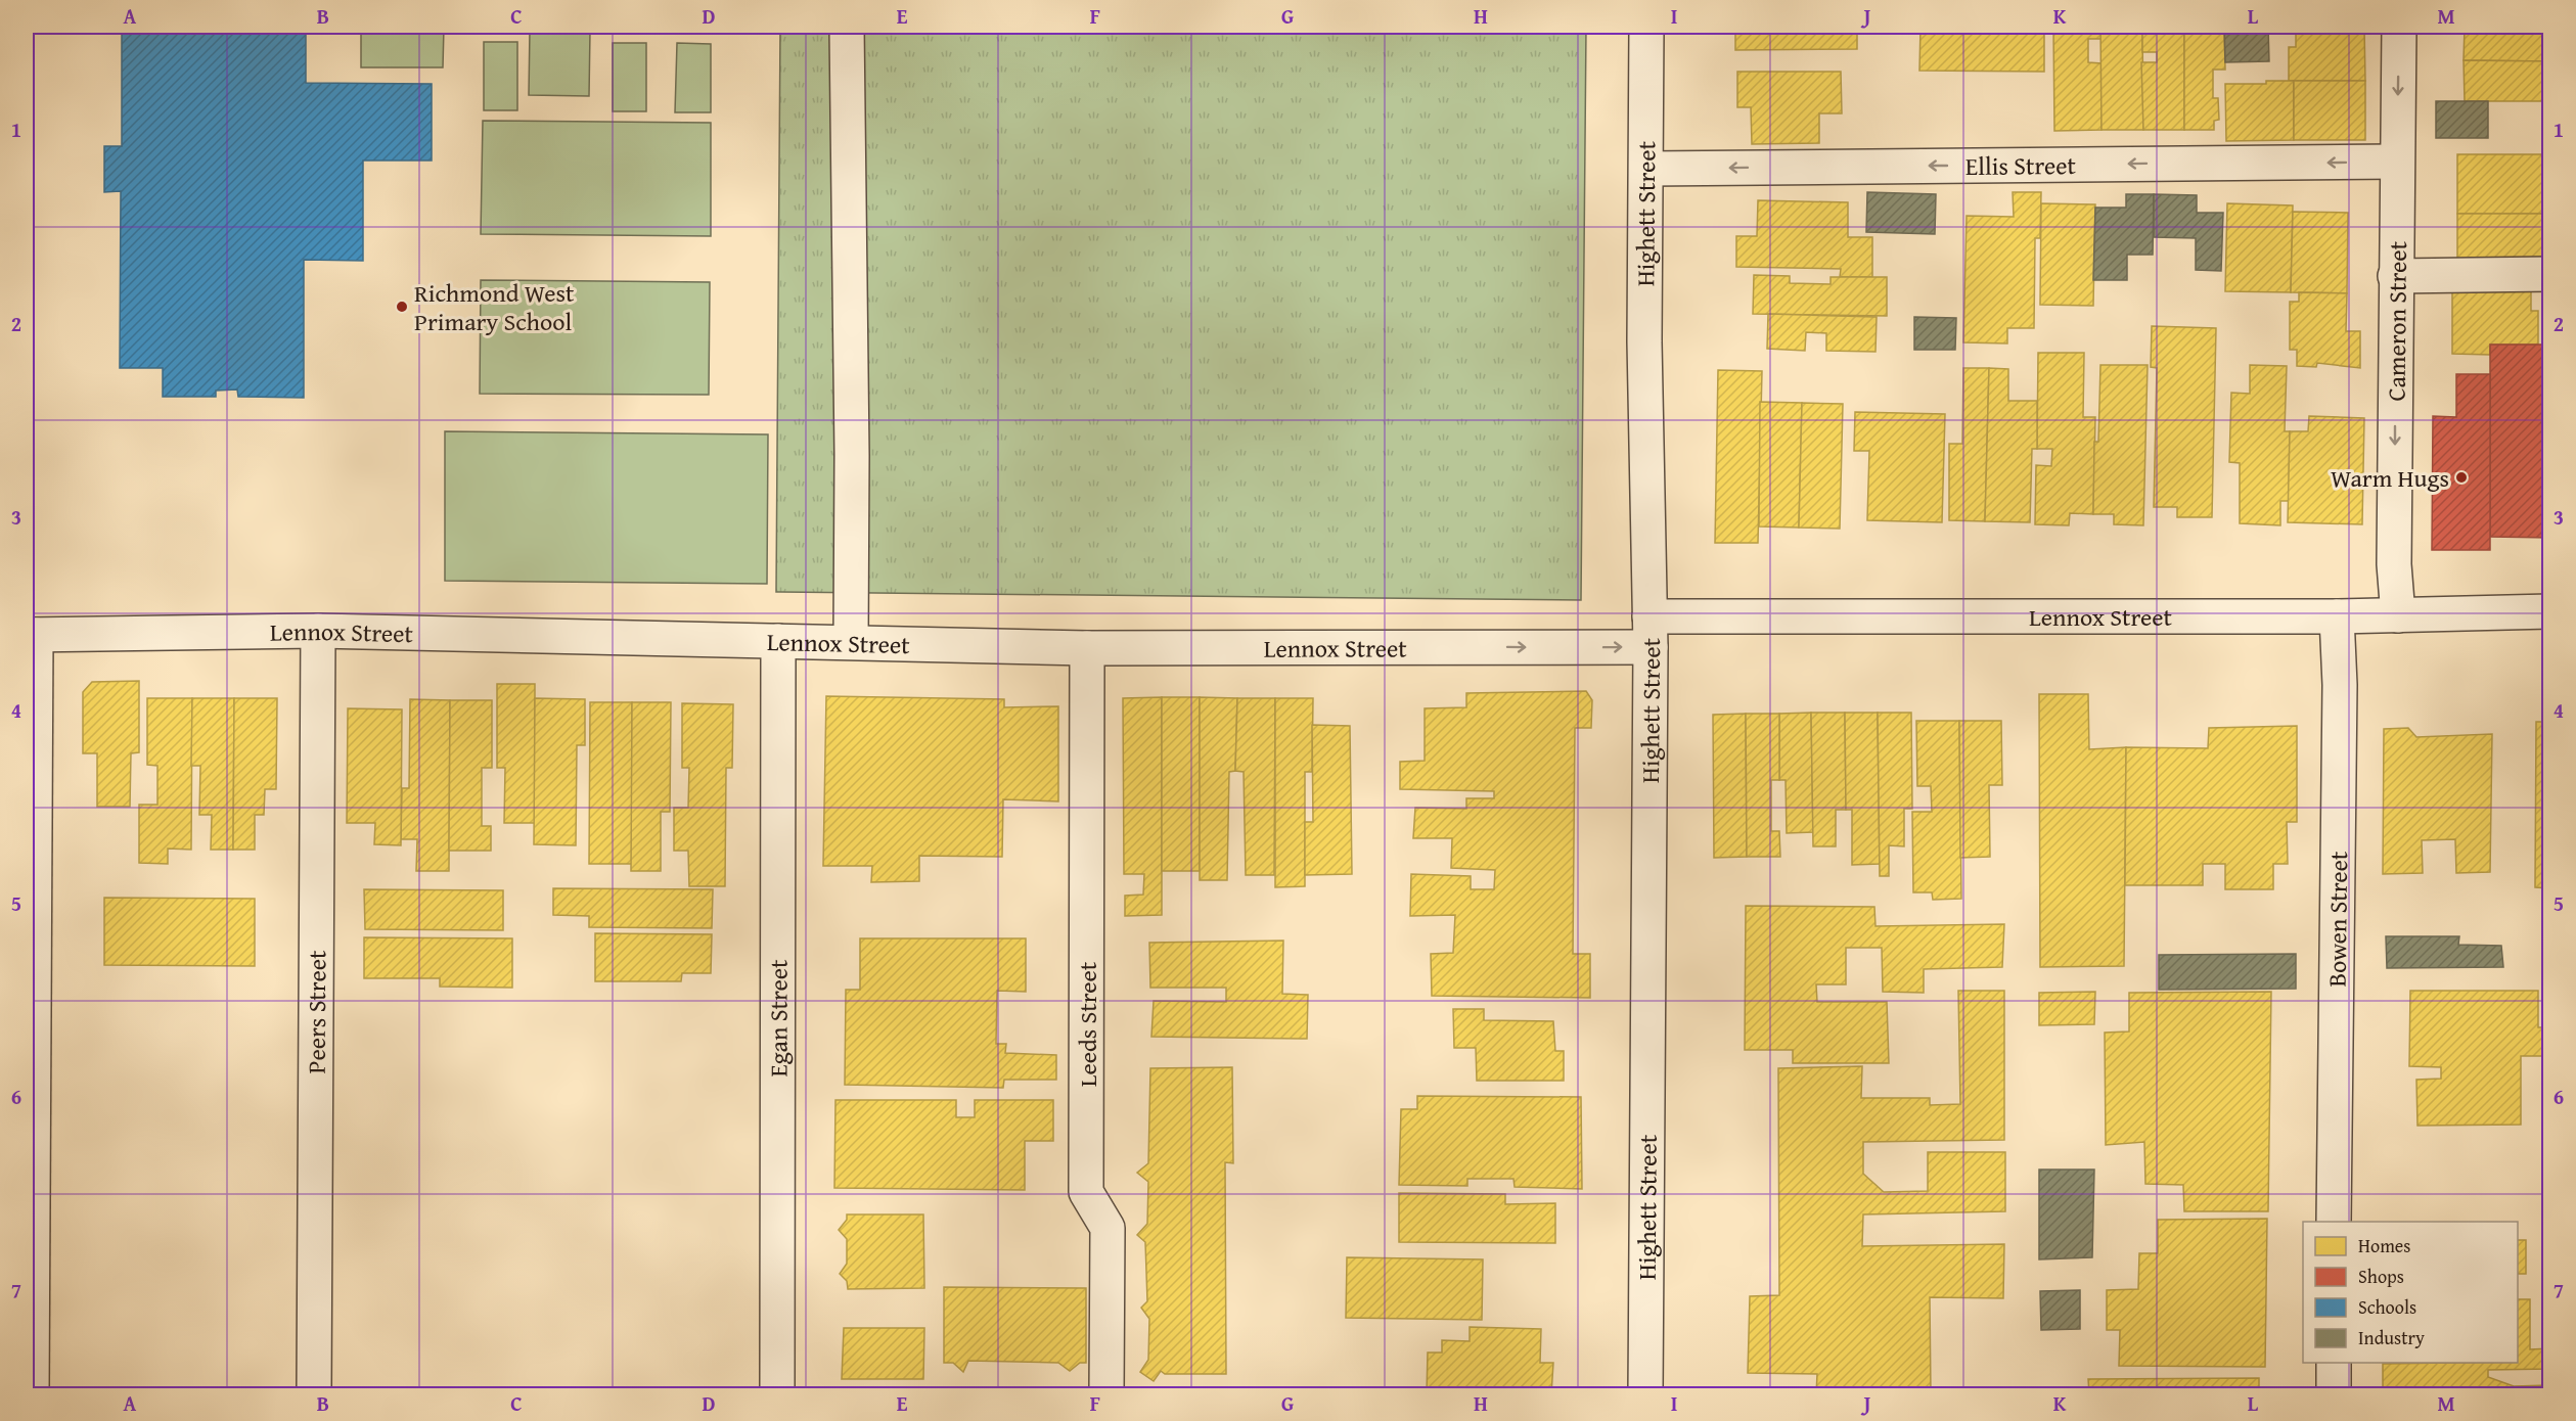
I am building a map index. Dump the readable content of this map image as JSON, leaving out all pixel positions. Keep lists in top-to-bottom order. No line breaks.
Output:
{"streets":{"street":["Ellis Street","Highett Street","Cameron Street","Lennox Street","Bowen Street","Peers Street","Egan Street","Leeds Street"]},"crossings":[["Ellis Street","Highett Street"],["Ellis Street","Cameron Street"],["Highett Street","Lennox Street"],["Cameron Street","Lennox Street"],["Lennox Street","Bowen Street"],["Lennox Street","Peers Street"],["Lennox Street","Egan Street"],["Lennox Street","Leeds Street"]],"one_way":["Ellis Street","Cameron Street"],"places":["Richmond West Primary School","Warm Hugs"],"legend":["Homes","Shops","Schools","Industry"],"grid":{"columns":["A","B","C","D","E","F","G","H","I","J","K","L","M"],"rows":["1","2","3","4","5","6","7"]}}
